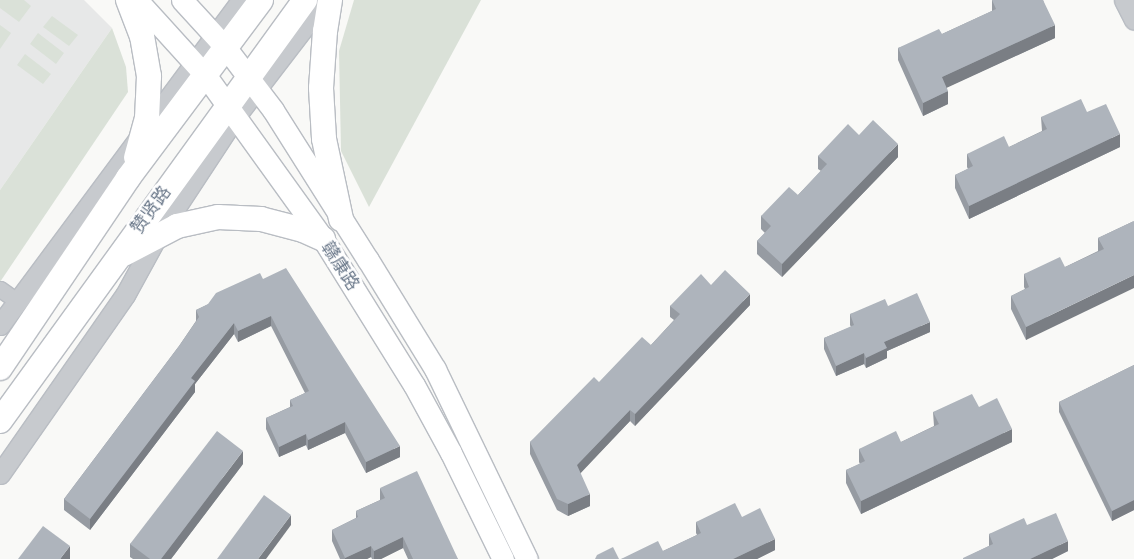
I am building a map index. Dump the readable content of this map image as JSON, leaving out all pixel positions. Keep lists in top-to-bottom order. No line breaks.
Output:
{"streets":{"main road":["赞贤路","赣康路"]},"crossings":[["赞贤路","赣康路"]]}
